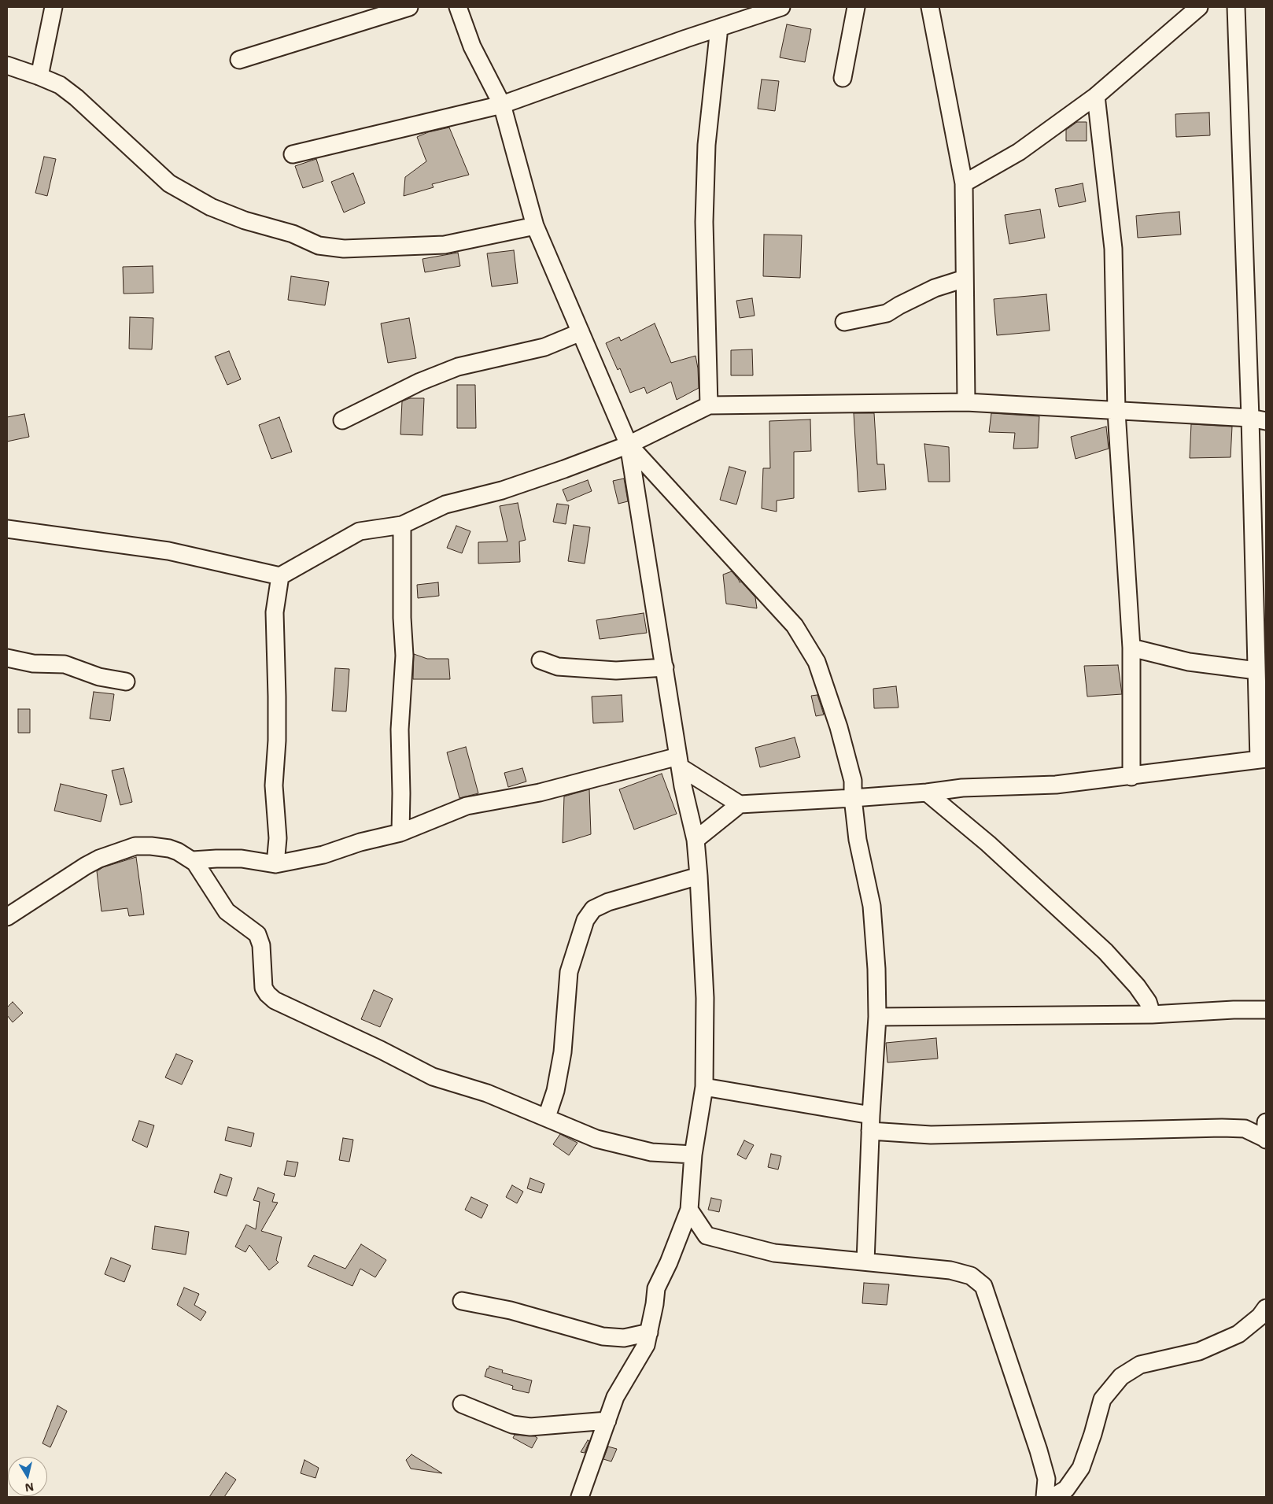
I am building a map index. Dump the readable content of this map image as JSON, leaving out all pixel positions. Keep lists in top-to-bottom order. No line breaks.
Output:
{"north":"bottom"}
